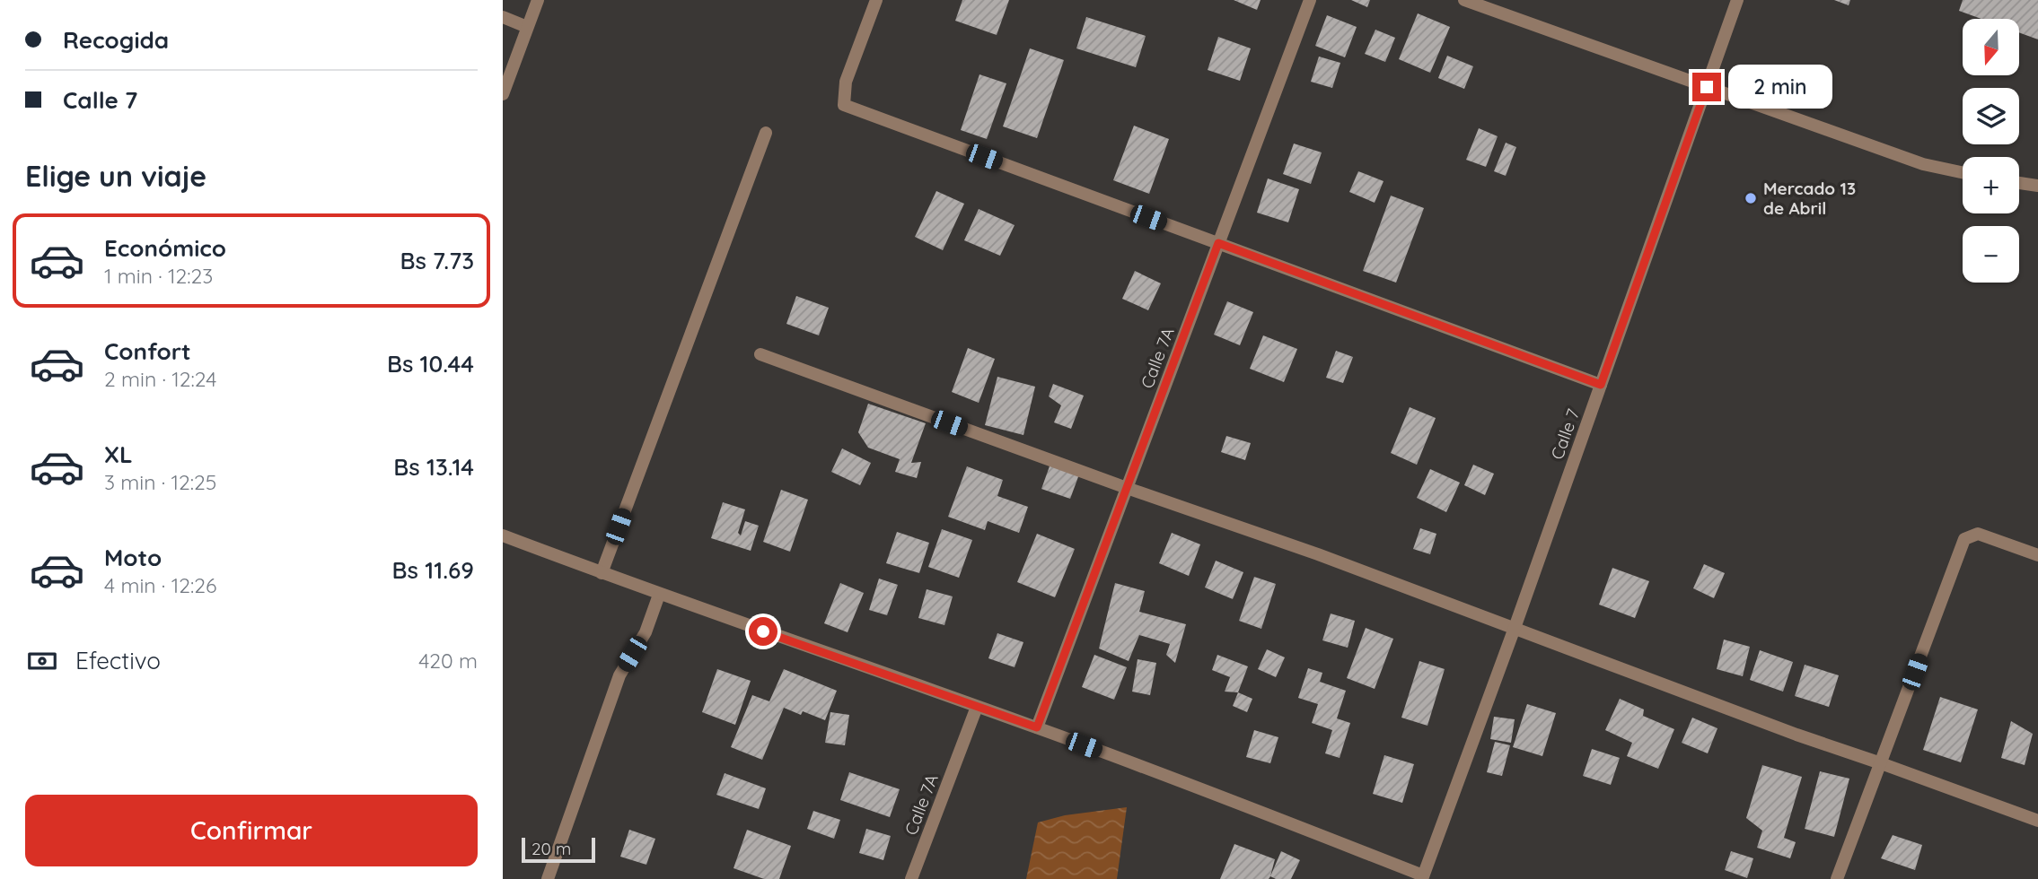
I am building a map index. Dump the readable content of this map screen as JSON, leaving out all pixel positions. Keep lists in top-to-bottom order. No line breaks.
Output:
{"streets":{"street":["Calle 7A","Calle 7"]},"places":["Mercado 13 de Abril"],"scale_bar":"20 m","north":"bottom","page":{"banner":["Recogida","Calle 7"],"map_buttons":["+","−"],"bubble":"2 min","heading":"Elige un viaje","list":[{"name":"Económico","note":"1 min · 12:23","value":"Bs 7.73"},{"name":"Confort","note":"2 min · 12:24","value":"Bs 10.44"},{"name":"XL","note":"3 min · 12:25","value":"Bs 13.14"},{"name":"Moto","note":"4 min · 12:26","value":"Bs 11.69"}],"pay":["Efectivo","420 m"],"buttons":"Confirmar","scale":"20 m"}}
